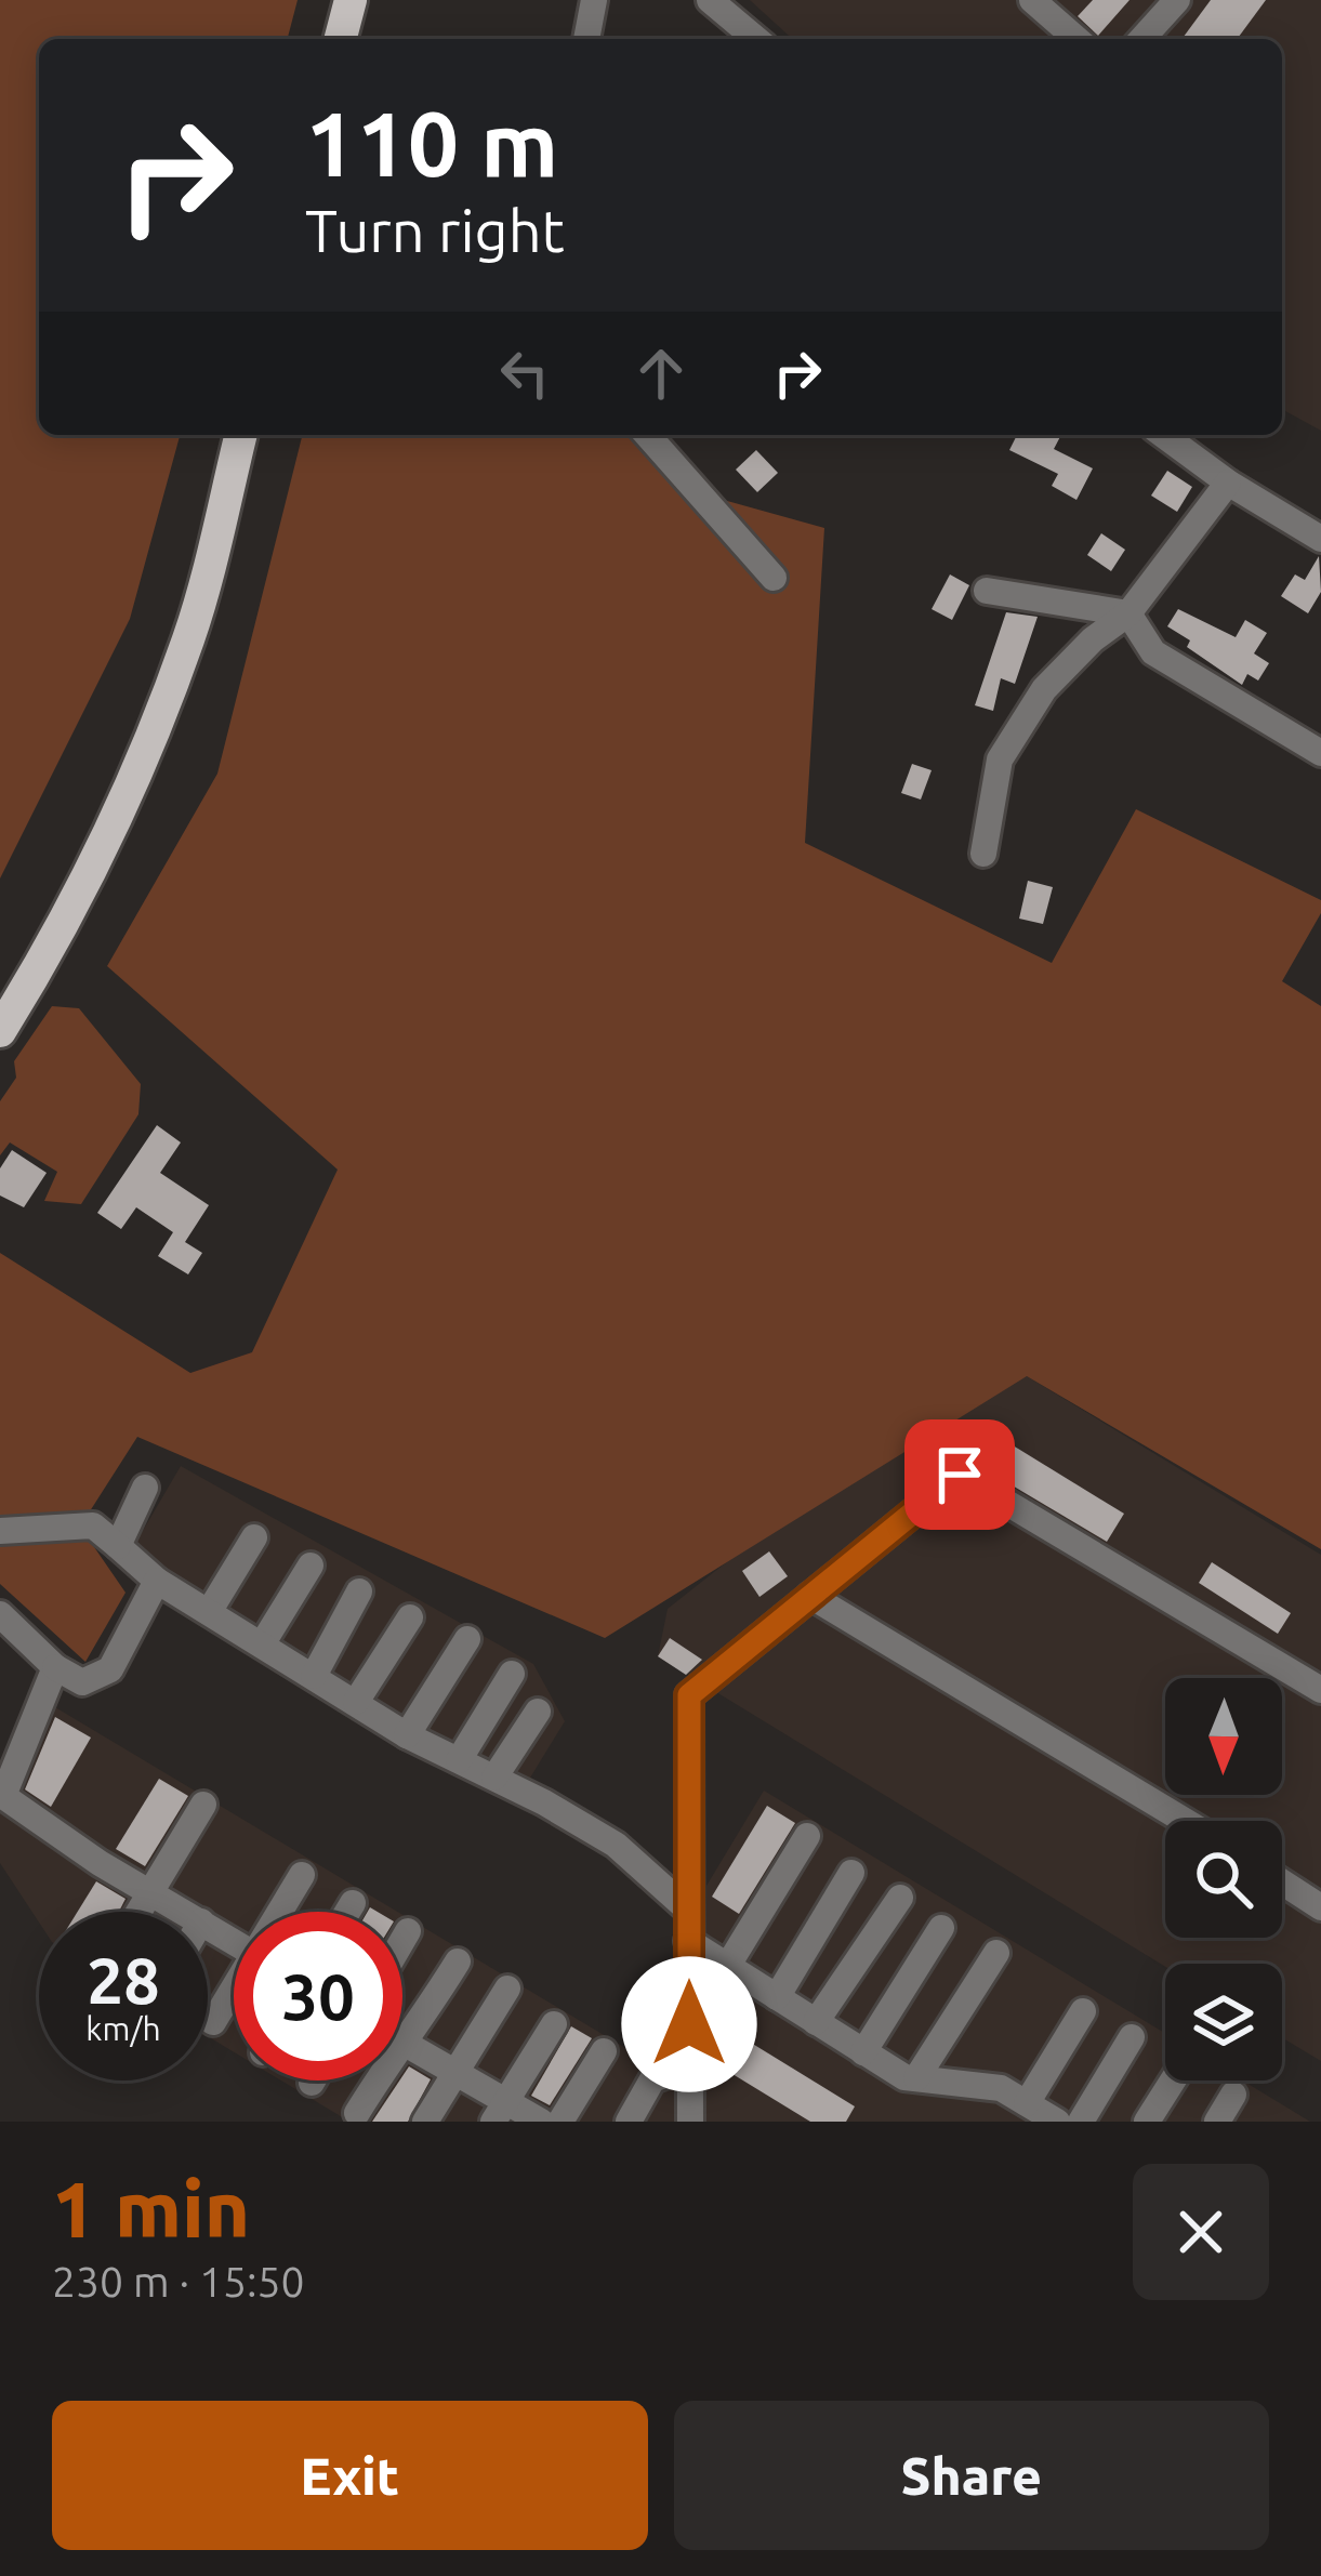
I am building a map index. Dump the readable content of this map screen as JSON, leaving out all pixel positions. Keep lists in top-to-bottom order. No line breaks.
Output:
{"north":"bottom","page":{"turn":["110 m","Turn right"],"speed":"28 km/h","limit":"30","heading":["1 min","230 m · 15:50"],"buttons":["Exit","Share"]}}
